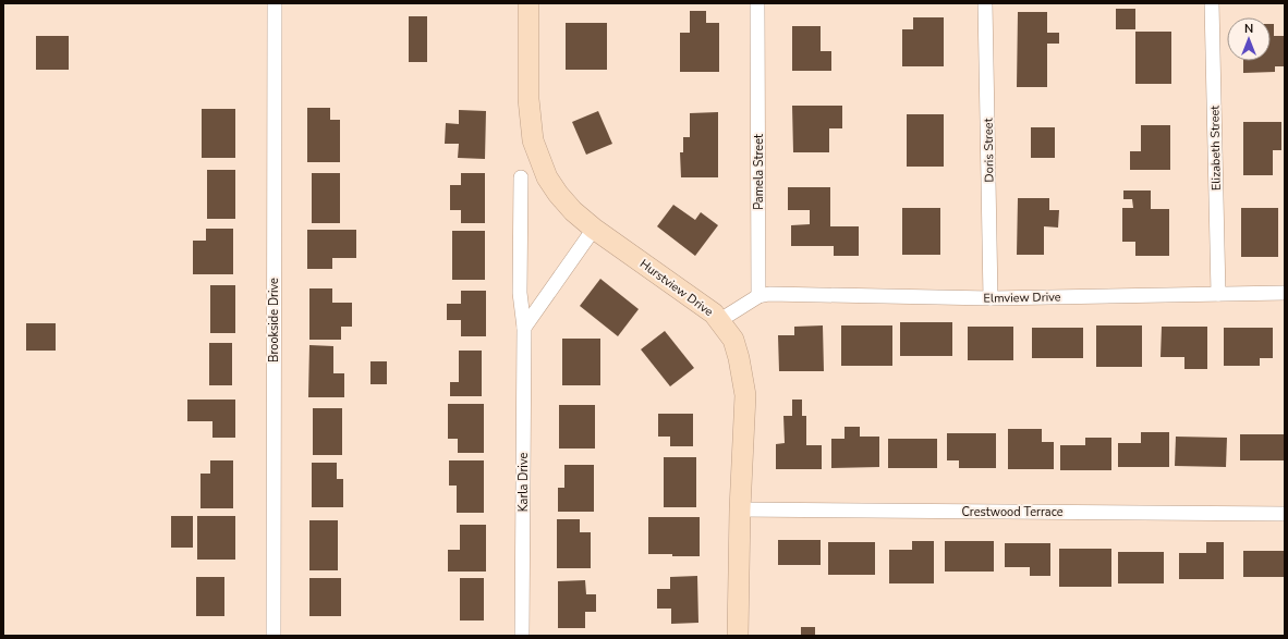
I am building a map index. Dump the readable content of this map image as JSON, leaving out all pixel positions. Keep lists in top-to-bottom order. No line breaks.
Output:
{"streets":{"street":["Elizabeth Street","Doris Street","Pamela Street","Hurstview Drive","Elmview Drive","Brookside Drive","Karla Drive","Crestwood Terrace"]},"crossings":[["Elizabeth Street","Elmview Drive"],["Doris Street","Elmview Drive"],["Pamela Street","Elmview Drive"],["Hurstview Drive","Crestwood Terrace"]],"north":"top"}
